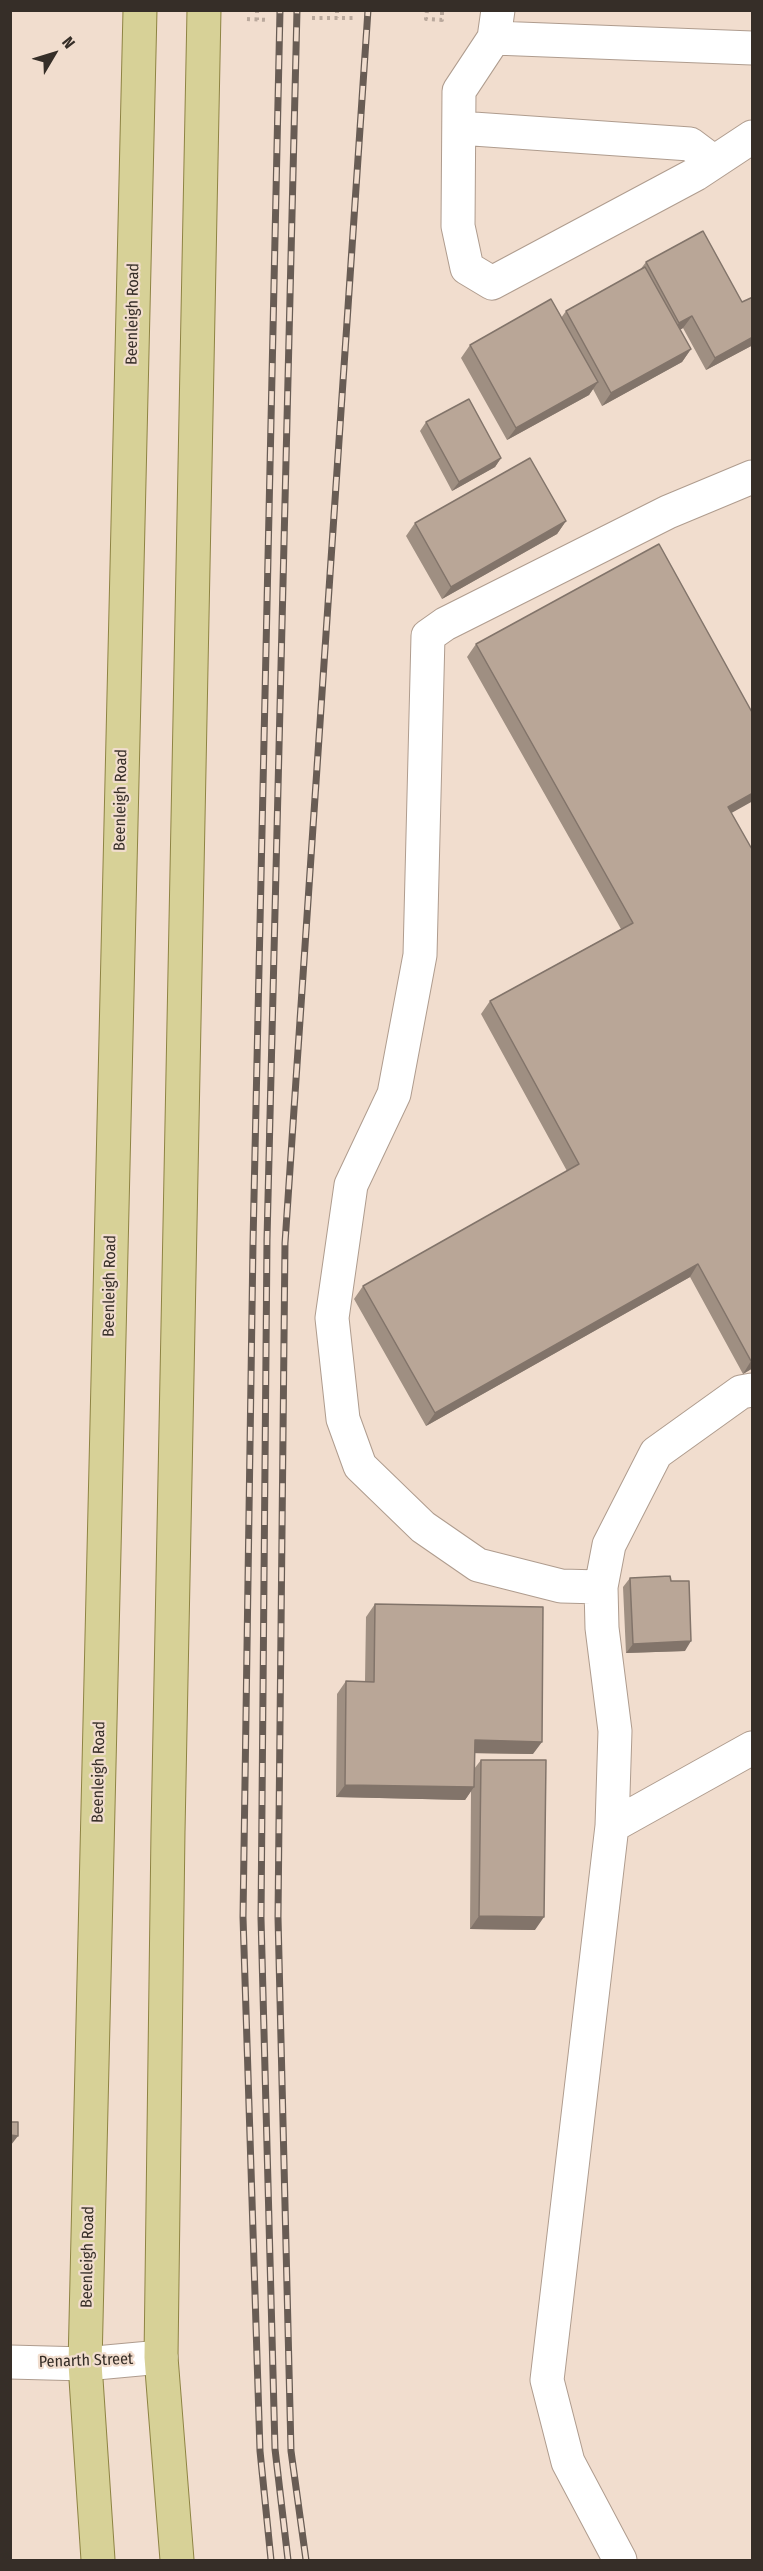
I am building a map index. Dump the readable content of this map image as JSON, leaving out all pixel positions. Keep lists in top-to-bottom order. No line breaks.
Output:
{"streets":{"main road":["Beenleigh Road"],"street":["Penarth Street"]},"crossings":[["Beenleigh Road","Penarth Street"]],"north":"top right"}
